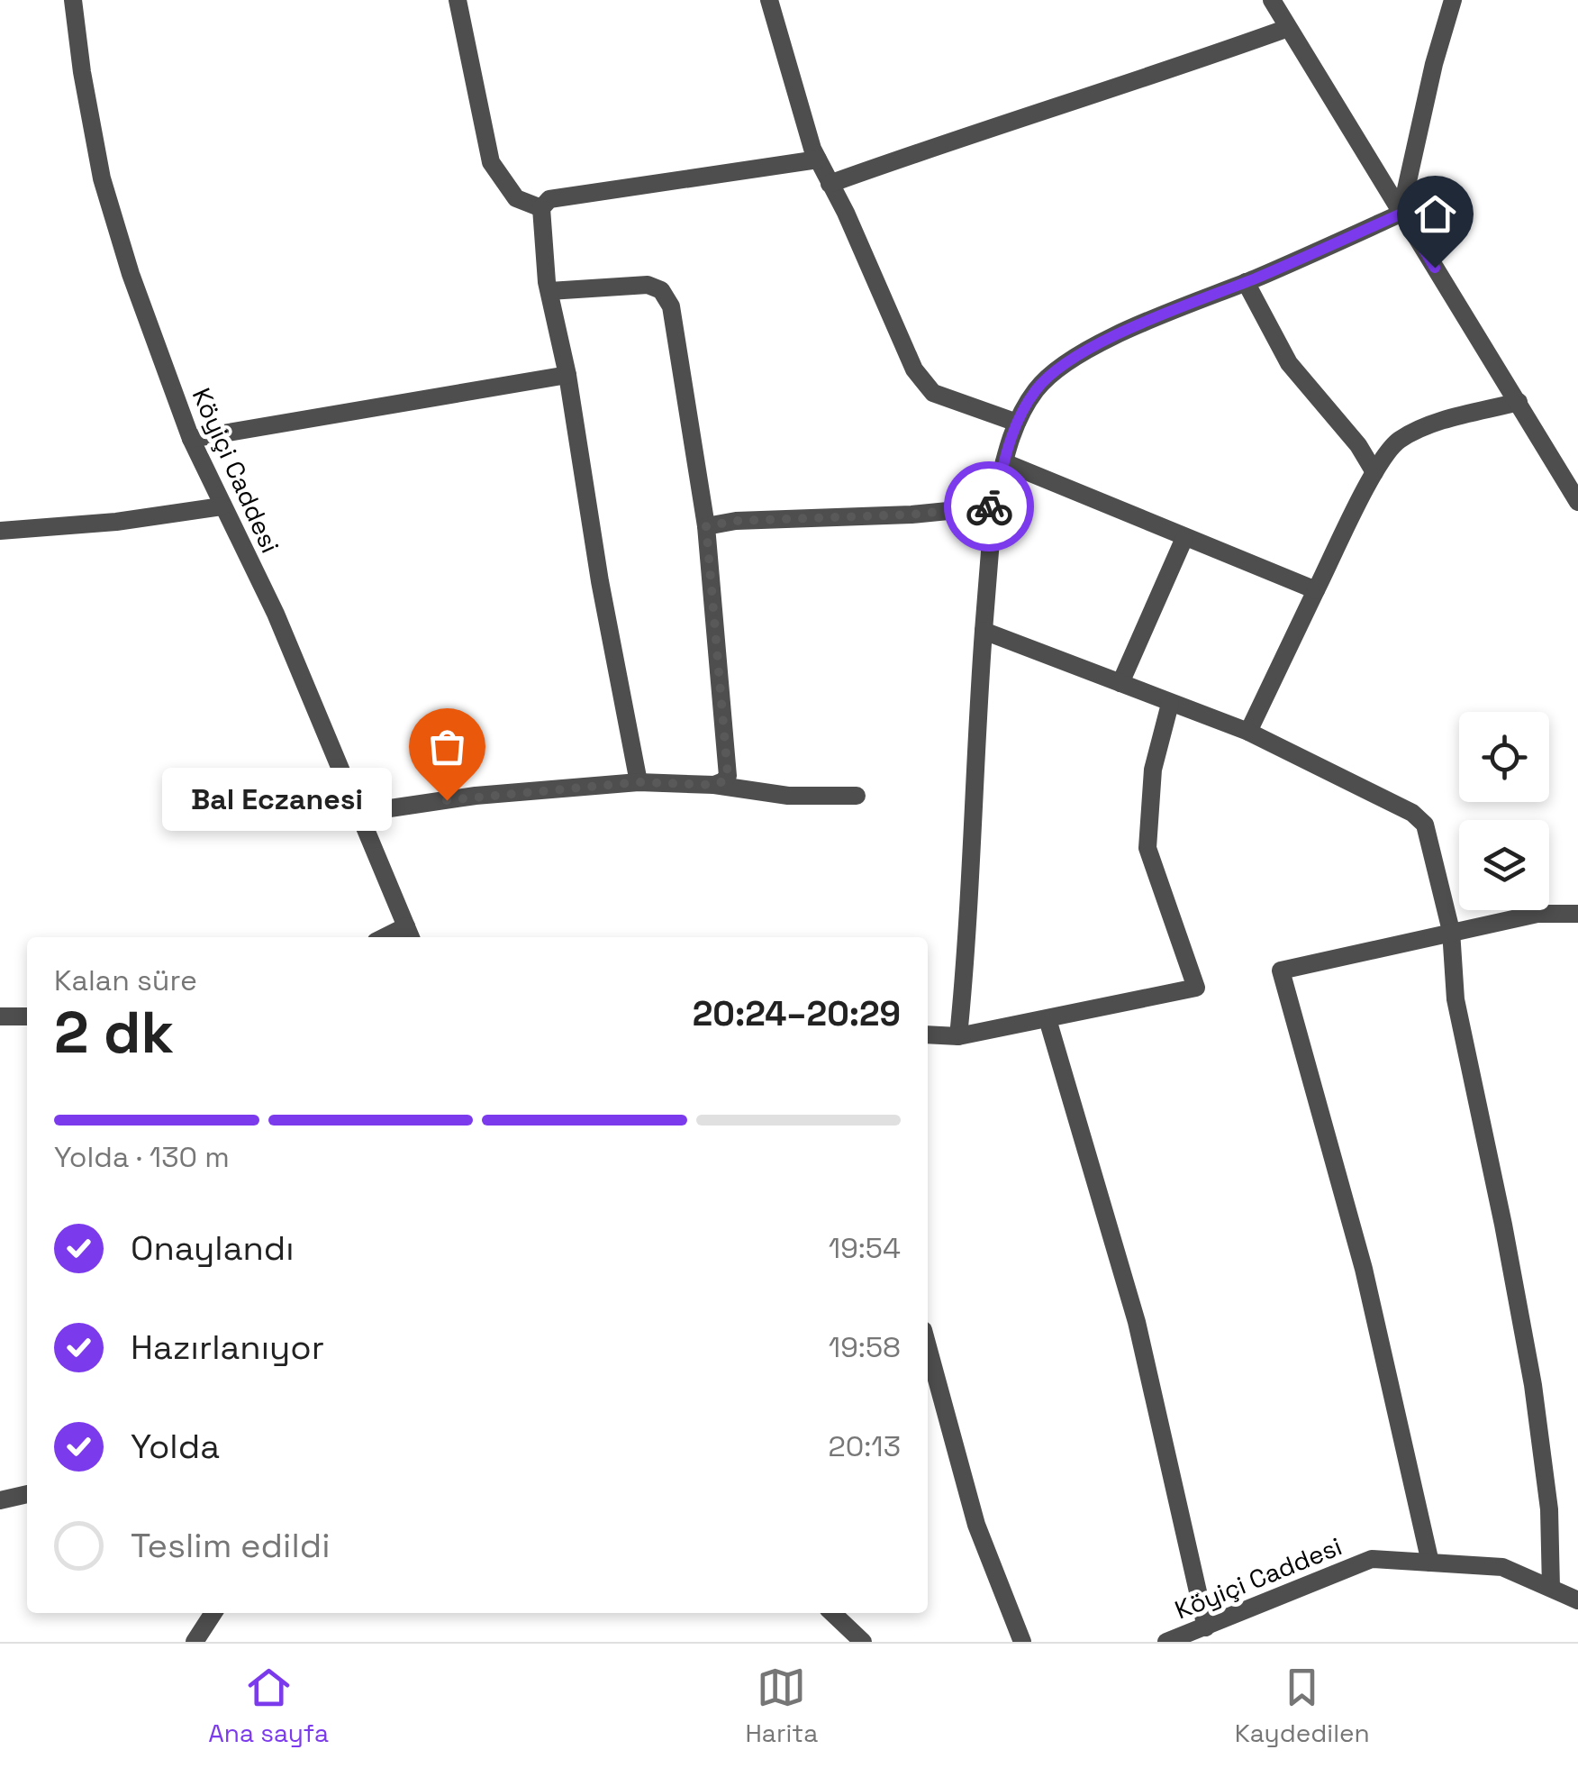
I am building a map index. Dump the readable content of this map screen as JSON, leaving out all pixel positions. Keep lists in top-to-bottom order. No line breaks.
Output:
{"streets":{"street":["Köyiçi Caddesi"]},"places":["Bal Eczanesi"],"page":{"bubble":"Bal Eczanesi","heading":["2 dk","Kalan süre","20:24–20:29"],"bar":"Yolda · 130 m","list":[["Onaylandı","19:54"],["Hazırlanıyor","19:58"],["Yolda","20:13"],"Teslim edildi"],"tabs":["Ana sayfa","Harita","Kaydedilen"]}}
